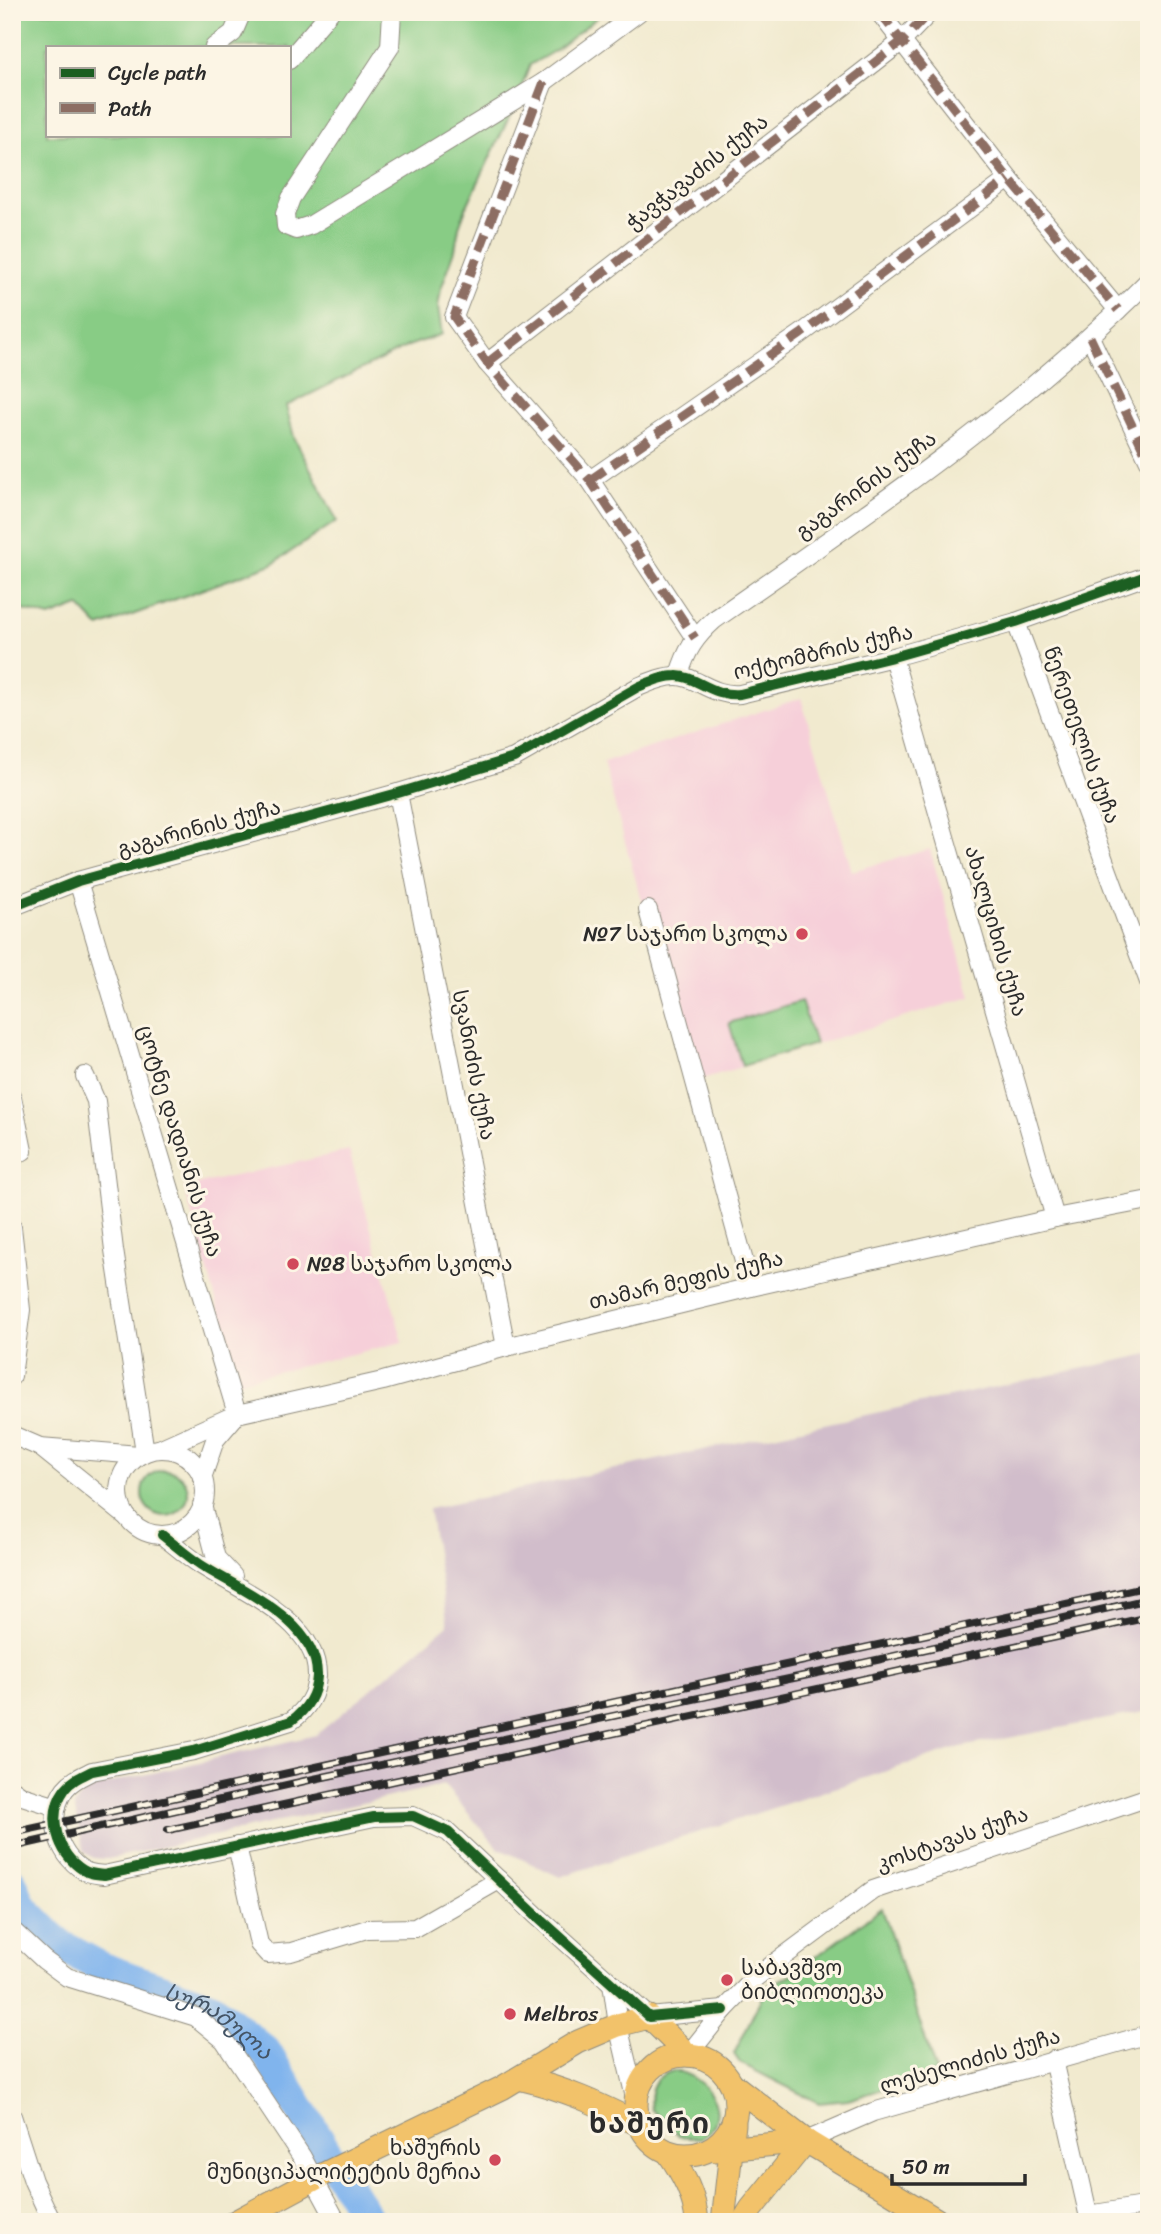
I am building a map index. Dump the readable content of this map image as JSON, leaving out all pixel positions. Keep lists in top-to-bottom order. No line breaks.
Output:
{"streets":{"street":["ჭავჭავაძის ქუჩა","გაგარინის ქუჩა","ოქტომბრის ქუჩა","წერეთელის ქუჩა","ახალციხის ქუჩა","სვანიძის ქუჩა","ცოტნე დადიანის ქუჩა","თამარ მეფის ქუჩა","კოსტავას ქუჩა","ლესელიძის ქუჩა"]},"crossings":[["გაგარინის ქუჩა","ოქტომბრის ქუჩა"],["გაგარინის ქუჩა","სვანიძის ქუჩა"],["გაგარინის ქუჩა","ცოტნე დადიანის ქუჩა"],["ოქტომბრის ქუჩა","წერეთელის ქუჩა"],["ოქტომბრის ქუჩა","ახალციხის ქუჩა"],["ახალციხის ქუჩა","თამარ მეფის ქუჩა"],["სვანიძის ქუჩა","თამარ მეფის ქუჩა"],["ცოტნე დადიანის ქუჩა","თამარ მეფის ქუჩა"]],"districts":["ხაშური"],"water":["სურამულა"],"places":["№7 საჯარო სკოლა","№8 საჯარო სკოლა","საბავშვო ბიბლიოთეკა","Melbros","ხაშურის მუნიციპალიტეტის მერია"],"legend":["Cycle path","Path"],"scale_bar":"50 m"}
